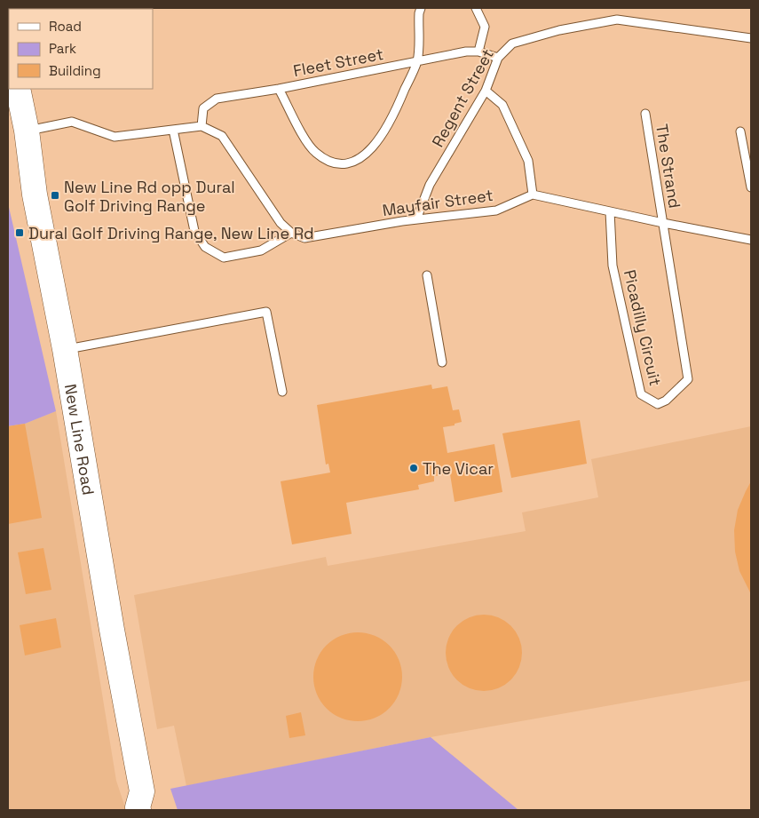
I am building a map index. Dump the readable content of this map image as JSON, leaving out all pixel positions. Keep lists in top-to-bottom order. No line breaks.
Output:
{"streets":{"main road":["New Line Road"],"lane":["Fleet Street","Regent Street","The Strand","Mayfair Street","Picadilly Circuit"]},"crossings":[["Fleet Street","Regent Street"],["Regent Street","Mayfair Street"],["The Strand","Picadilly Circuit"]],"places":{"transit":["New Line Rd opp Dural Golf Driving Range","Dural Golf Driving Range, New Line Rd"],"other":["The Vicar"]},"legend":["Road","Park","Building"]}
